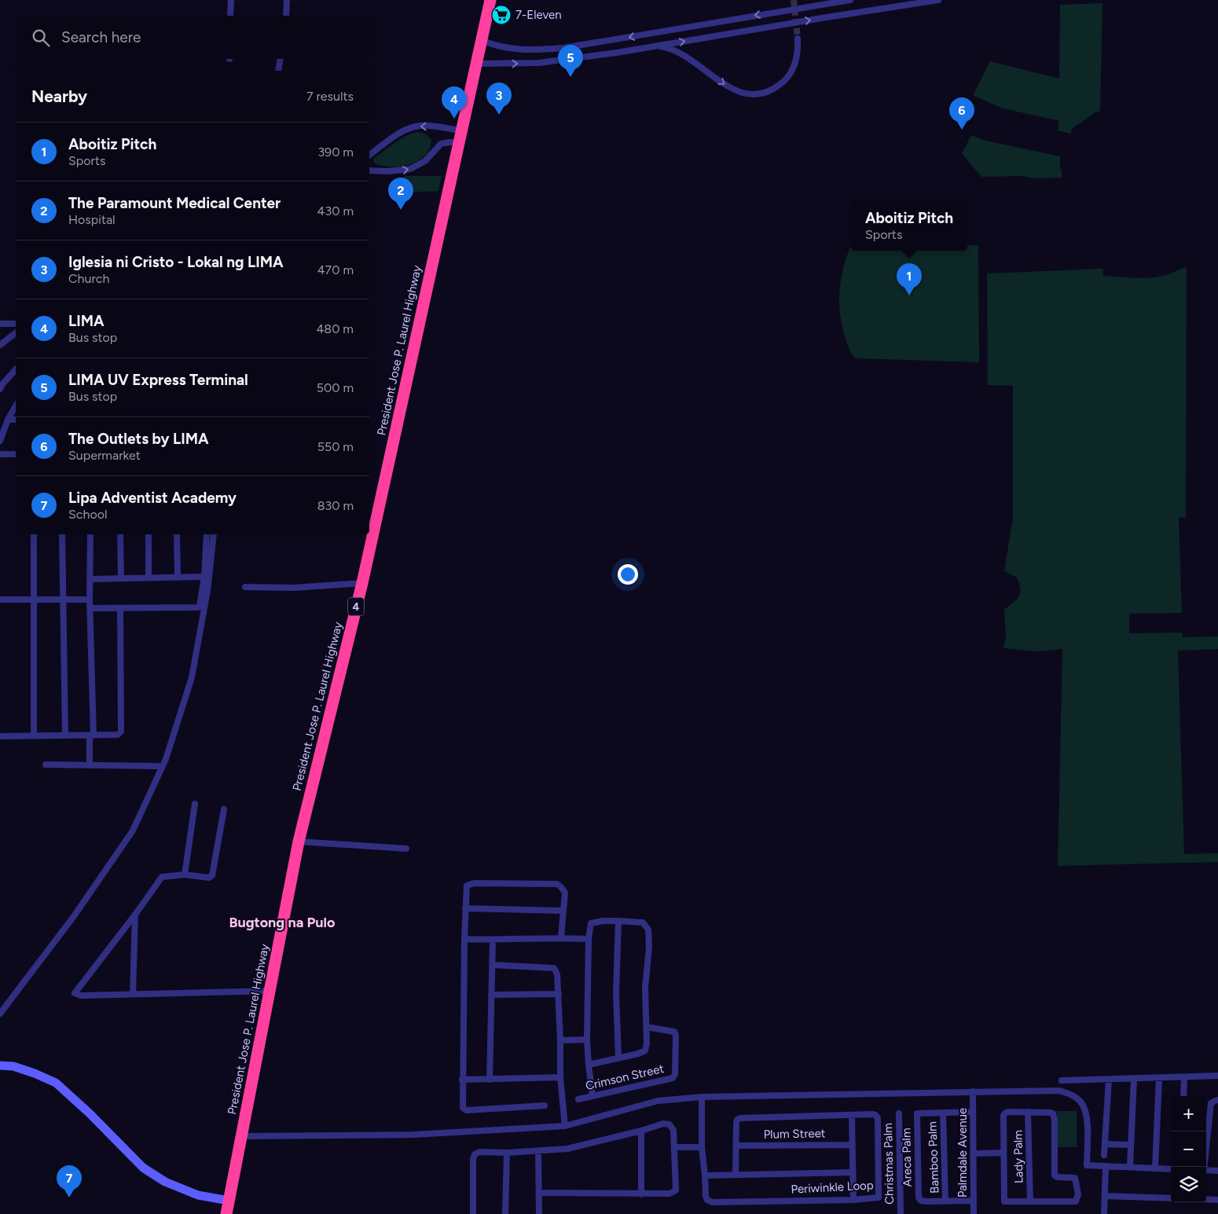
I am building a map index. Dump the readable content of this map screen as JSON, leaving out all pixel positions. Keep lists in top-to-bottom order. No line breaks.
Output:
{"streets":{"highway":["President Jose P. Laurel Highway","4"],"street":["Crimson Street","Plum Street","Palmdale Avenue","Lady Palm","Areca Palm","Bamboo Palm","Christmas Palm","Periwinkle Loop"]},"crossings":[["Plum Street","Periwinkle Loop"],["Areca Palm","Bamboo Palm"]],"districts":["Bugtong na Pulo"],"places":{"supermarket":["7-Eleven"]},"page":{"search":"Search here","pins":["5","3","4","6","2","1","7"],"heading":["Nearby","7 results"],"list":[{"mark":"1","name":"Aboitiz Pitch","note":"Sports","value":"390 m"},{"mark":"2","name":"The Paramount Medical Center","note":"Hospital","value":"430 m"},{"mark":"3","name":"Iglesia ni Cristo - Lokal ng LIMA","note":"Church","value":"470 m"},{"mark":"4","name":"LIMA","note":"Bus stop","value":"480 m"},{"mark":"5","name":"LIMA UV Express Terminal","note":"Bus stop","value":"500 m"},{"mark":"6","name":"The Outlets by LIMA","note":"Supermarket","value":"550 m"},{"mark":"7","name":"Lipa Adventist Academy","note":"School","value":"830 m"}],"popup":["Aboitiz Pitch","Sports"],"map_buttons":["+","−"]}}
